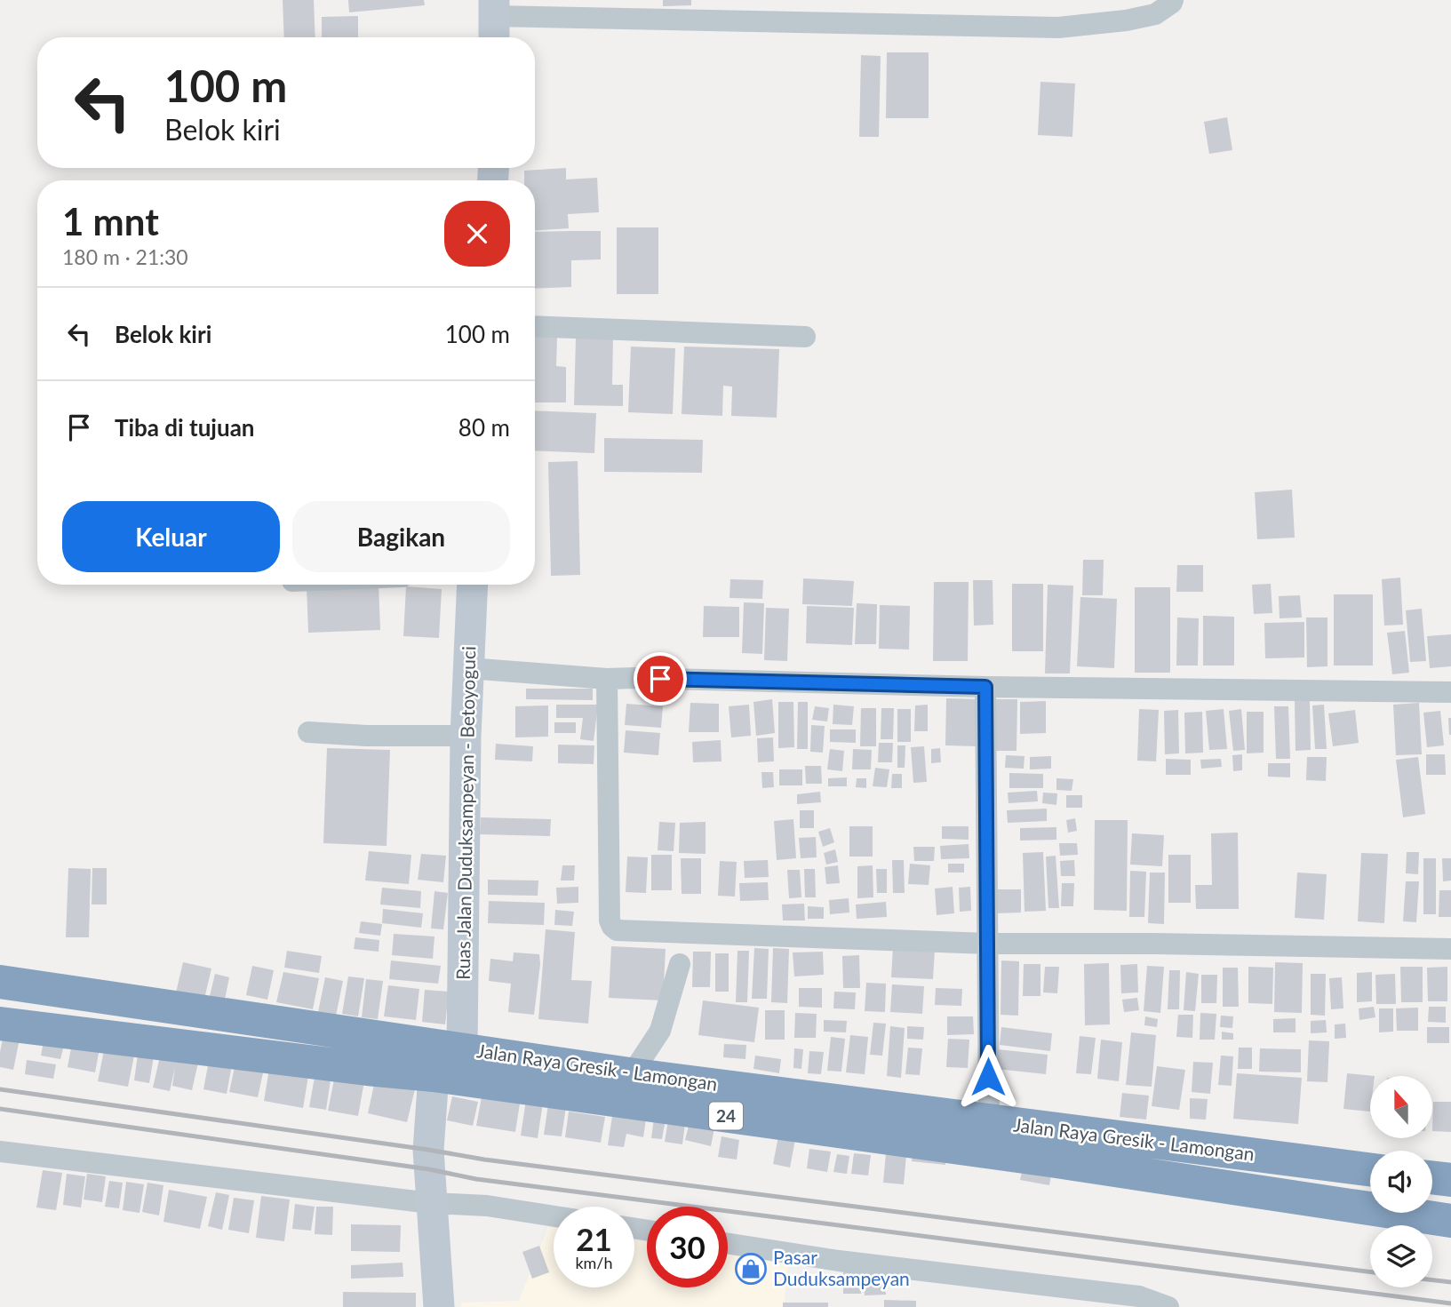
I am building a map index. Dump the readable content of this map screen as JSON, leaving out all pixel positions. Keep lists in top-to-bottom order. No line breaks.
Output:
{"streets":{"highway":["Jalan Raya Gresik - Lamongan","24"],"main road":["Ruas Jalan Duduksampeyan - Betoyoguci"]},"crossings":[["Ruas Jalan Duduksampeyan - Betoyoguci","Jalan Raya Gresik - Lamongan"]],"places":{"shop":["Pasar Duduksampeyan"]},"north":"top","page":{"turn":["100 m","Belok kiri"],"heading":["1 mnt","180 m · 21:30"],"list":[{"name":"Belok kiri","value":"100 m"},{"name":"Tiba di tujuan","value":"80 m"}],"buttons":["Keluar","Bagikan"],"speed":"21 km/h","limit":"30"}}
